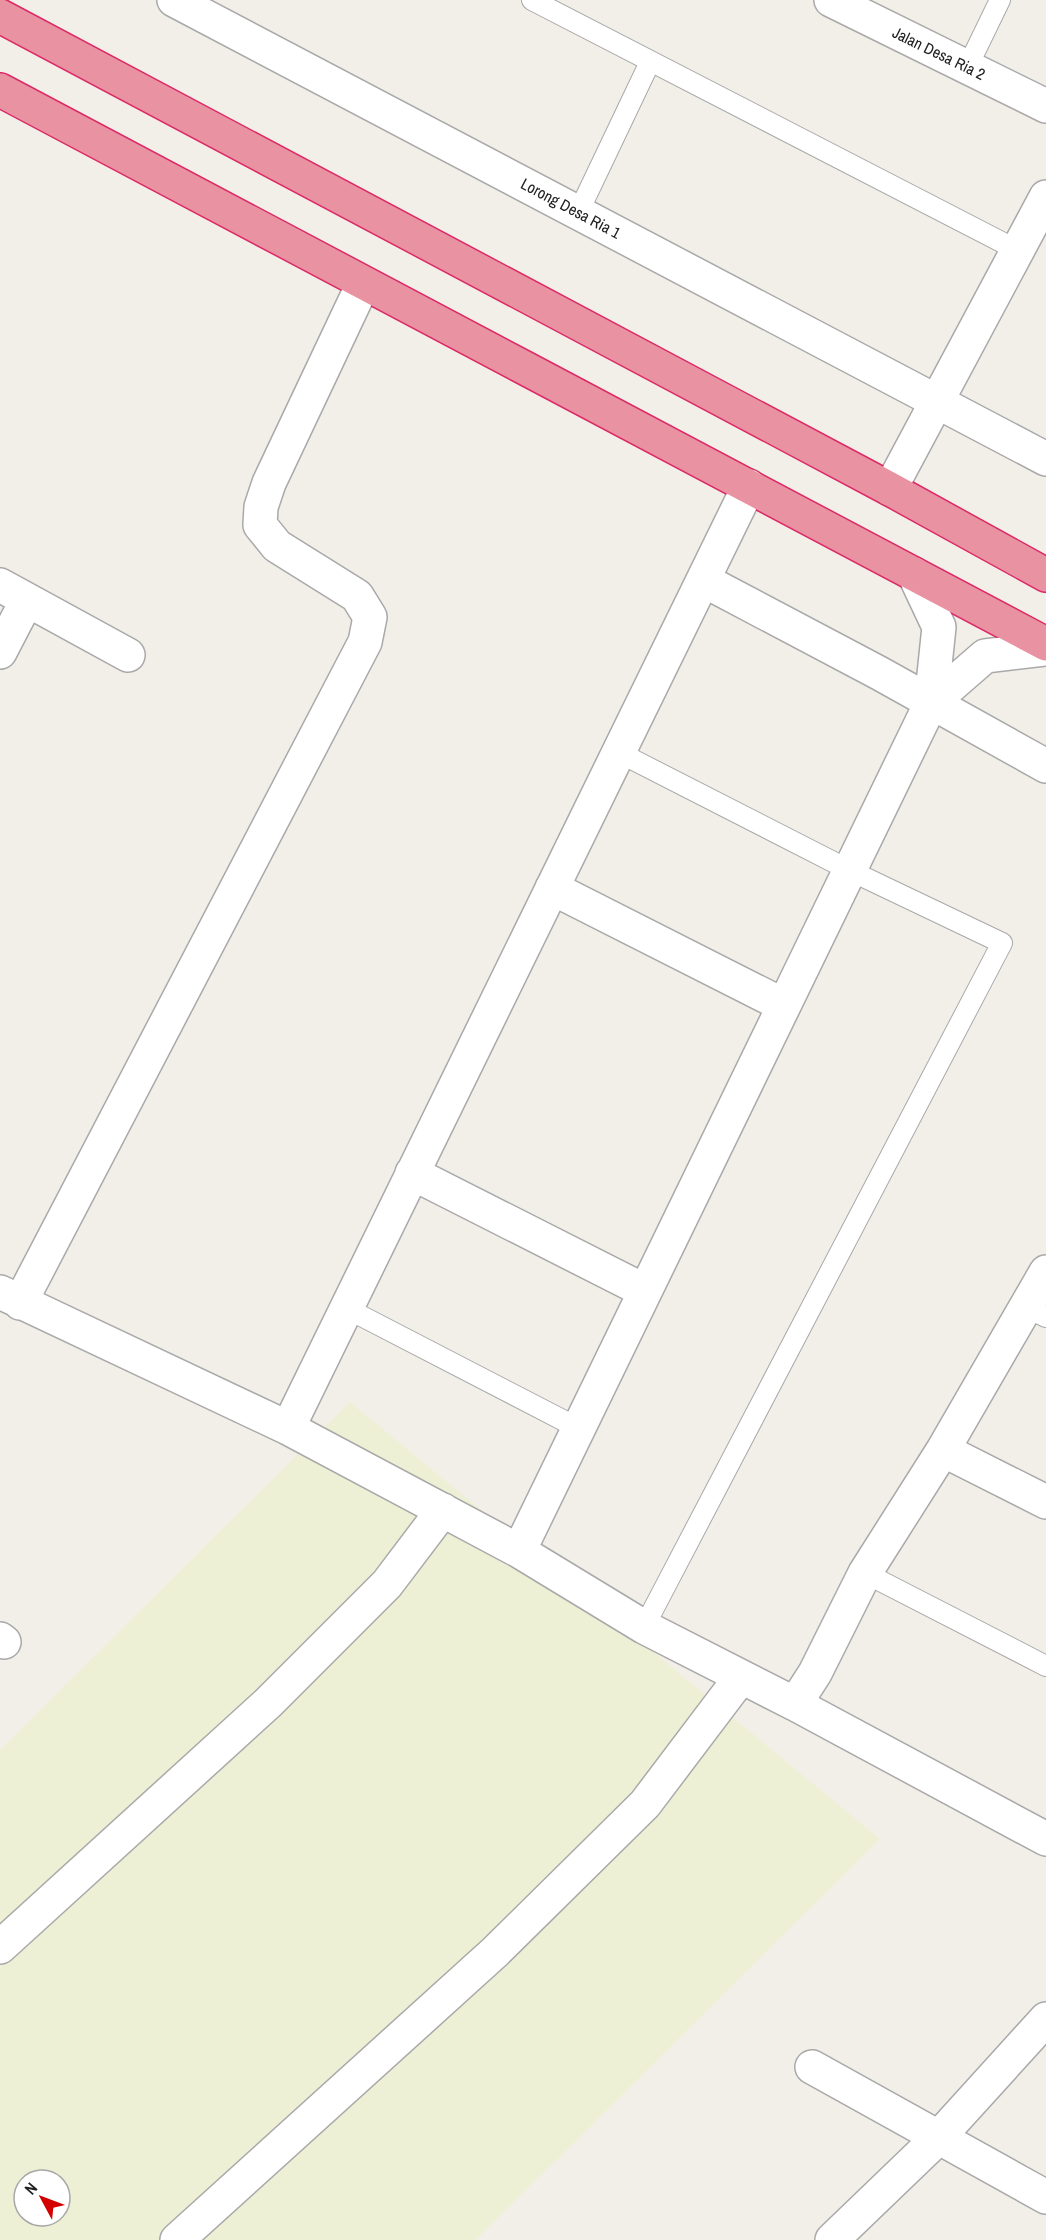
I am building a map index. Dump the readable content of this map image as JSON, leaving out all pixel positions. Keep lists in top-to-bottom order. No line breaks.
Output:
{"streets":{"street":["Jalan Desa Ria 2","Lorong Desa Ria 1"]},"north":"top left"}
